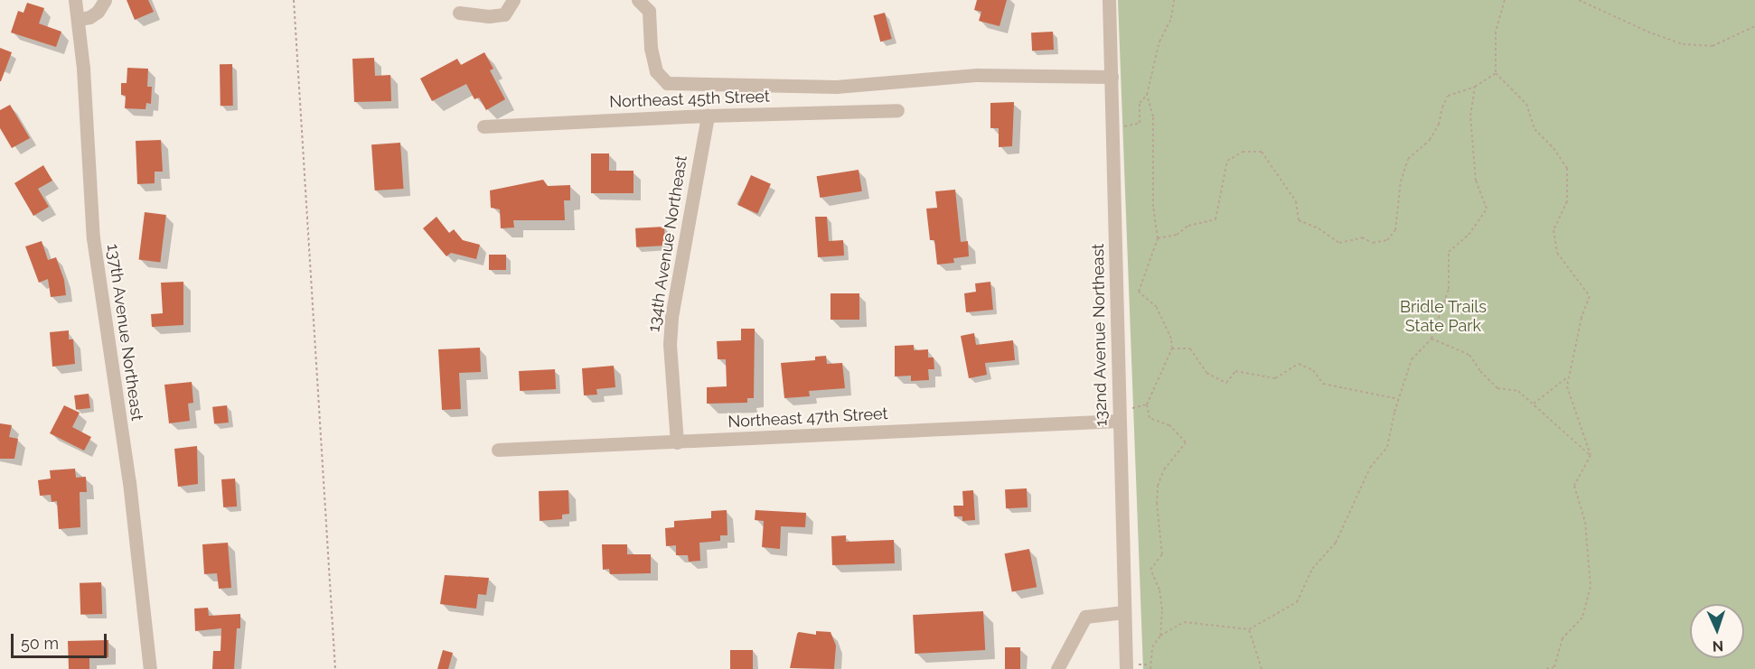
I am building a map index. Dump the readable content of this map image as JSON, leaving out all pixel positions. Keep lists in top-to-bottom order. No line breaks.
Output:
{"streets":{"street":["Northeast 45th Street","134th Avenue Northeast","137th Avenue Northeast","132nd Avenue Northeast","Northeast 47th Street"]},"crossings":[["Northeast 45th Street","134th Avenue Northeast"],["134th Avenue Northeast","Northeast 47th Street"],["132nd Avenue Northeast","Northeast 47th Street"]],"parks":["Bridle Trails State Park"],"scale_bar":"50 m","north":"bottom"}
